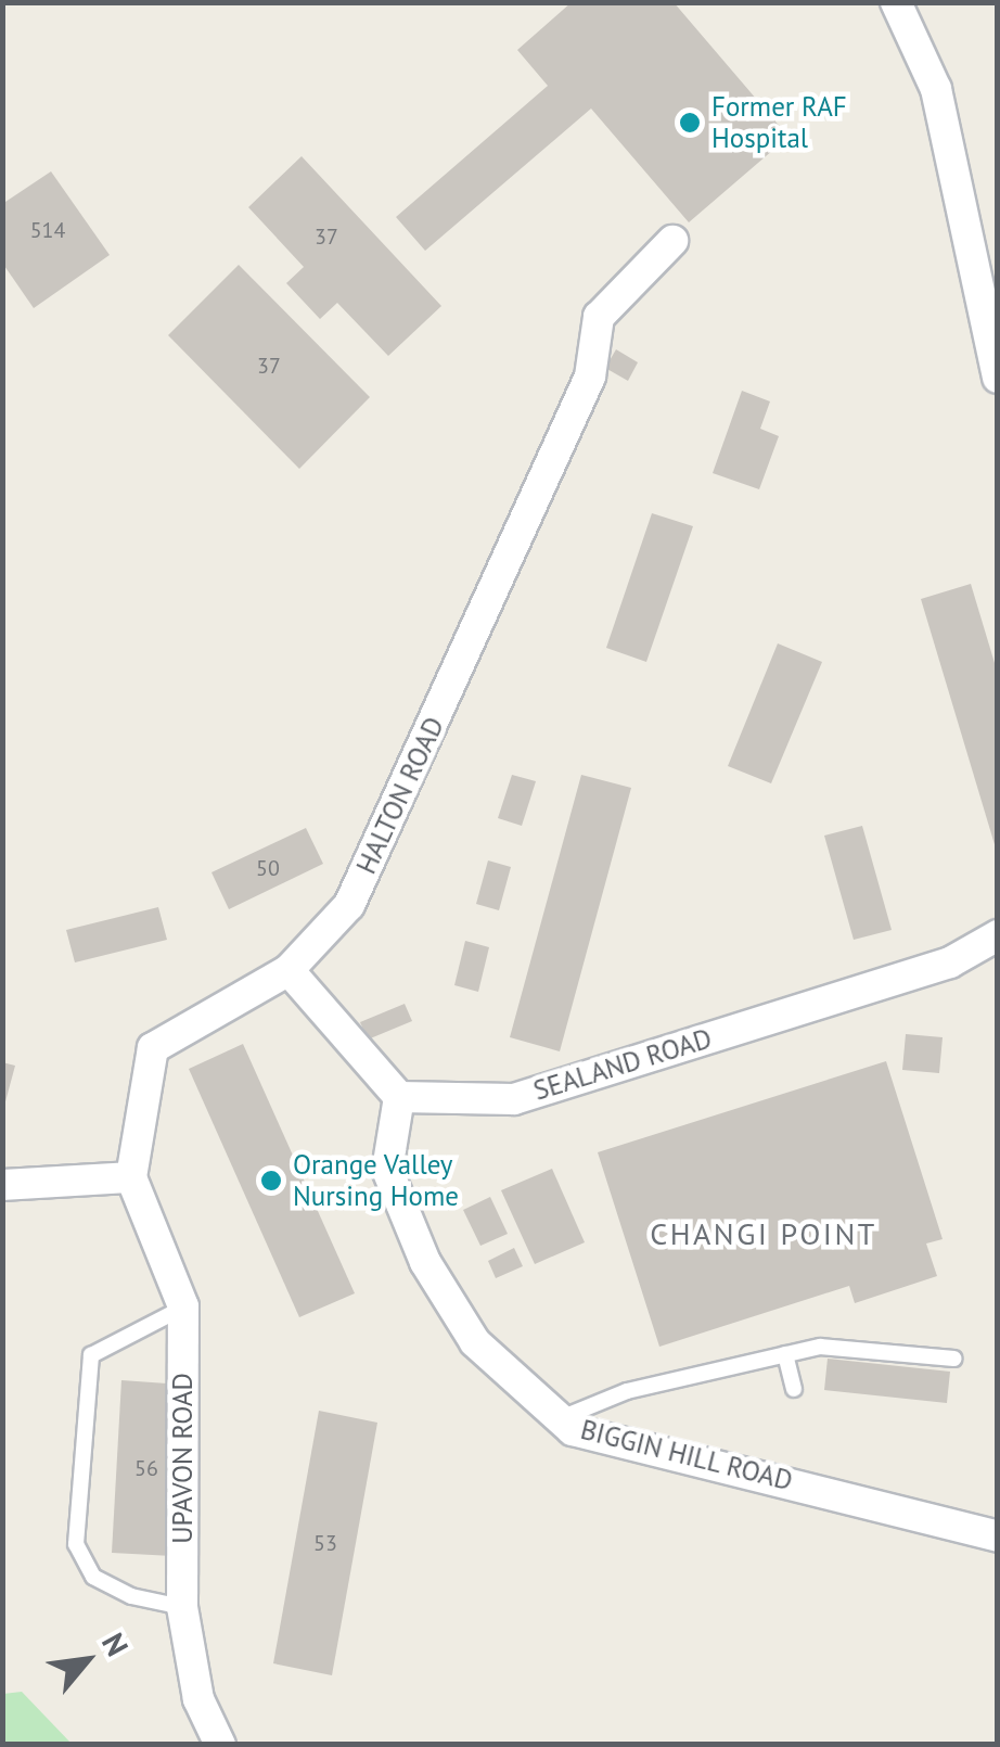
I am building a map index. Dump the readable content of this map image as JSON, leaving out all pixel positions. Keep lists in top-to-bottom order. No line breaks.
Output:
{"streets":{"street":["HALTON ROAD","SEALAND ROAD","BIGGIN HILL ROAD","UPAVON ROAD"]},"crossings":[["HALTON ROAD","UPAVON ROAD"],["SEALAND ROAD","BIGGIN HILL ROAD"]],"districts":["CHANGI POINT"],"places":["Former RAF Hospital","Orange Valley Nursing Home"],"house_numbers":["514","37","37","50","56","53"],"north":"top right"}
